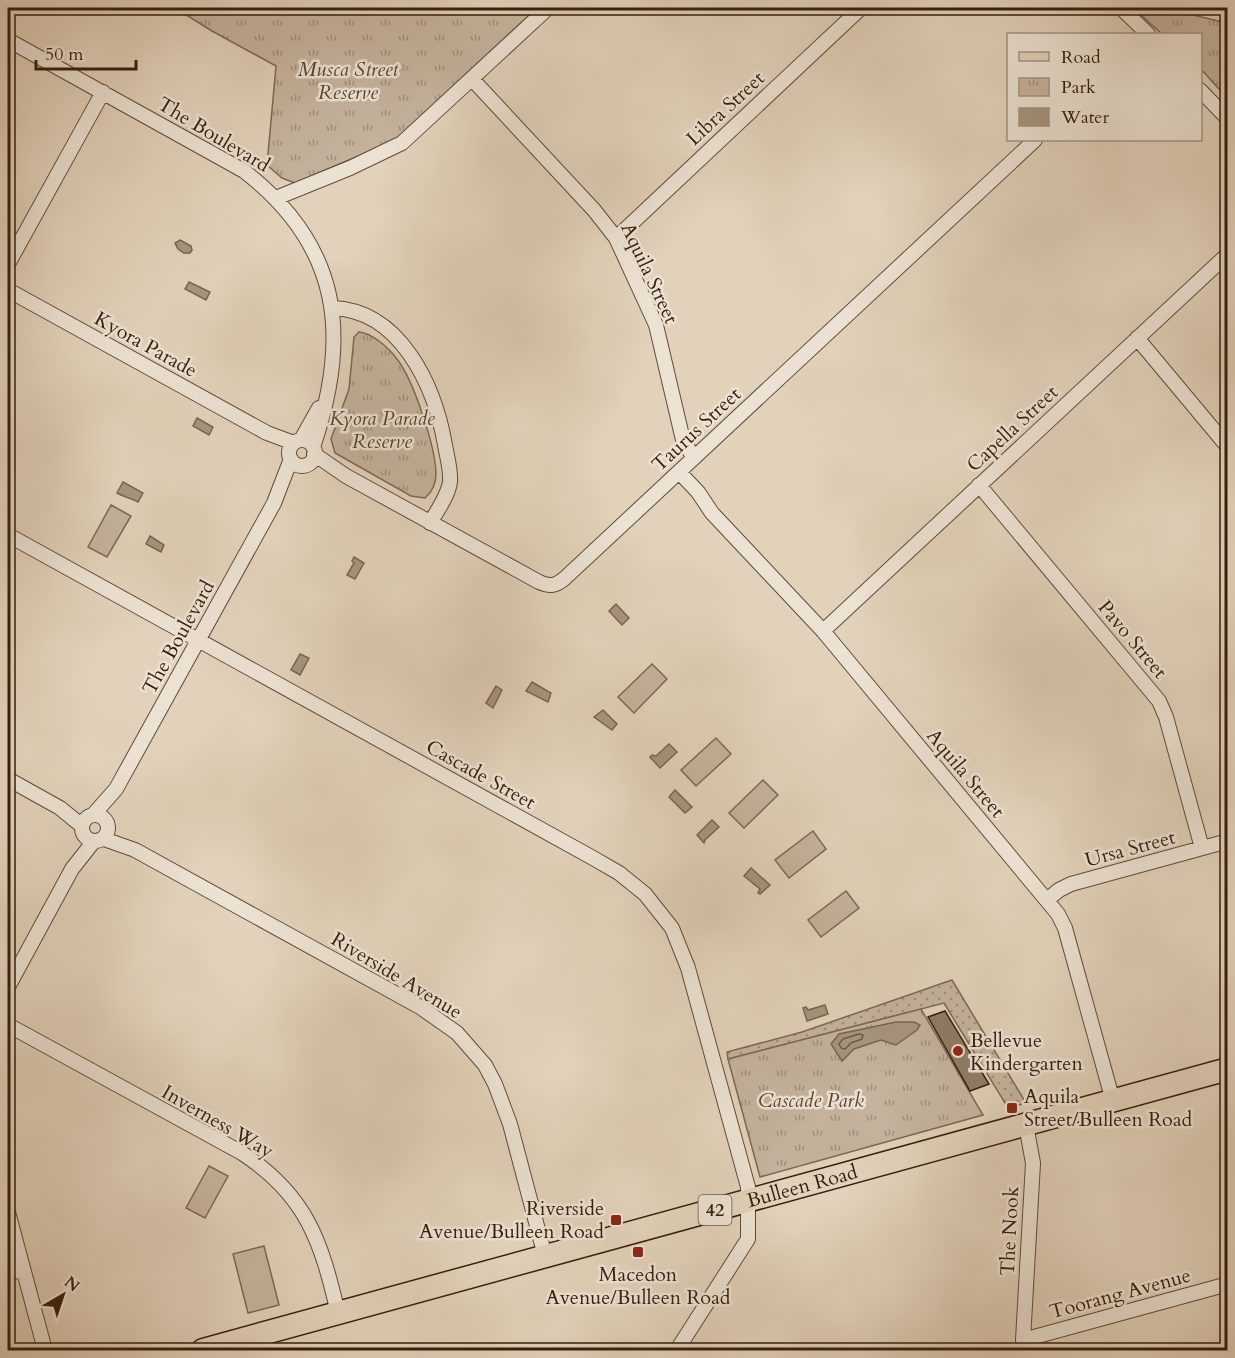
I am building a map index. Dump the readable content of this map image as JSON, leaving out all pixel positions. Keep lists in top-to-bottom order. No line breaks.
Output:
{"streets":{"main road":["Bulleen Road","42"],"street":["Libra Street","The Boulevard","Aquila Street","Kyora Parade","Capella Street","Taurus Street","Pavo Street","Cascade Street","Ursa Street","Riverside Avenue","Inverness Way","The Nook","Toorang Avenue"]},"crossings":[["Libra Street","Aquila Street"],["The Boulevard","Kyora Parade"],["The Boulevard","Taurus Street"],["The Boulevard","Cascade Street"],["The Boulevard","Riverside Avenue"],["Aquila Street","Capella Street"],["Aquila Street","Taurus Street"],["Aquila Street","Ursa Street"],["Aquila Street","Bulleen Road"],["Kyora Parade","Taurus Street"],["Capella Street","Pavo Street"],["Pavo Street","Ursa Street"],["Cascade Street","Bulleen Road"],["Riverside Avenue","Bulleen Road"],["Inverness Way","Bulleen Road"],["Bulleen Road","The Nook"],["The Nook","Toorang Avenue"]],"parks":["Musca Street Reserve","Kyora Parade Reserve","Cascade Park"],"places":{"other":["Bellevue Kindergarten"],"transit":["Aquila Street/Bulleen Road","Riverside Avenue/Bulleen Road","Macedon Avenue/Bulleen Road"]},"legend":["Road","Park","Water"],"scale_bar":"50 m","north":"top right"}
